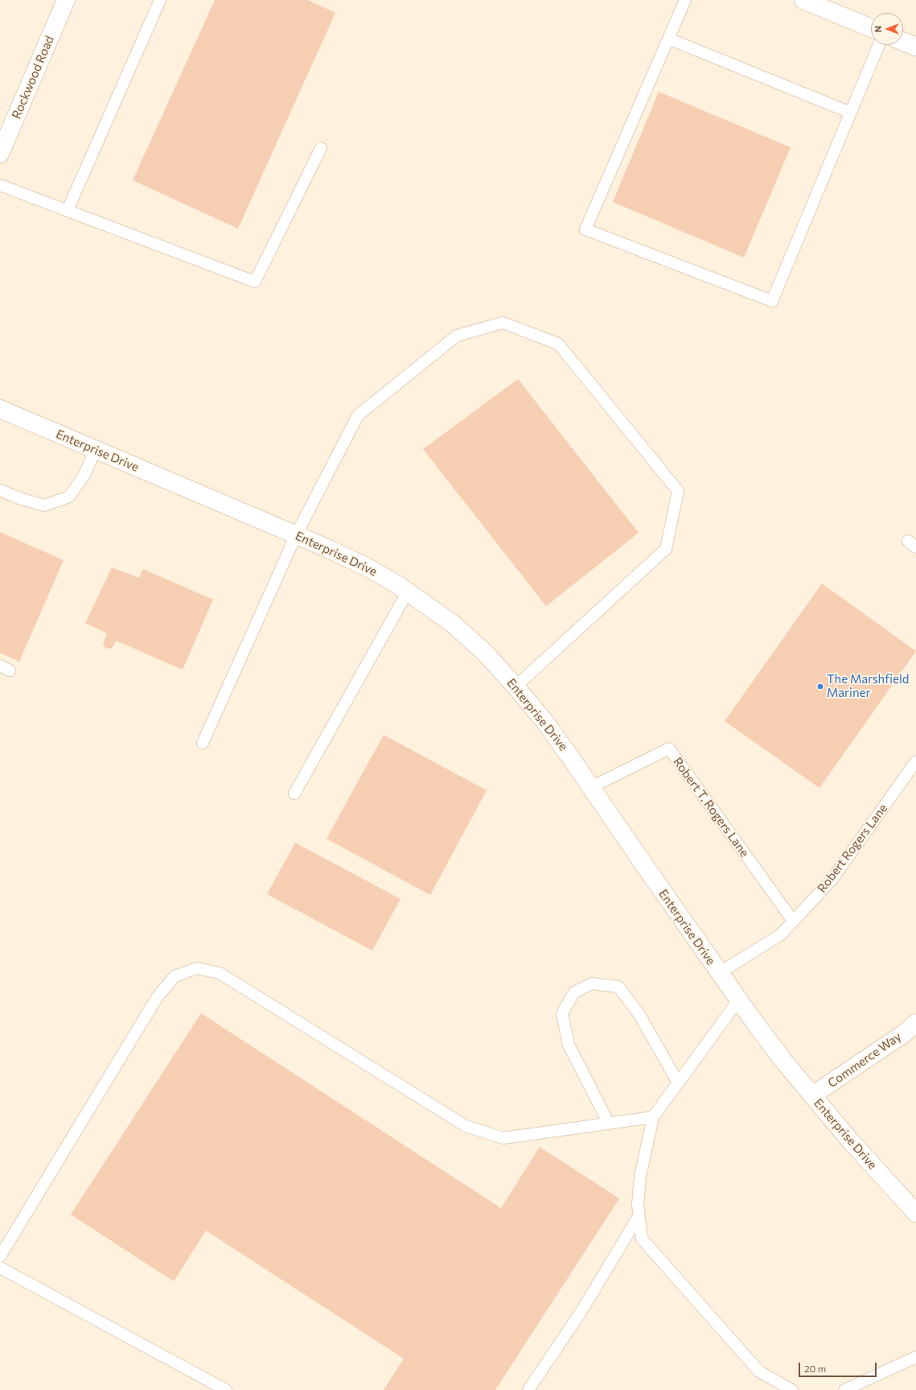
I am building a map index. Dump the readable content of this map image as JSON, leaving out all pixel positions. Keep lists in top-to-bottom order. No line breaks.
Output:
{"streets":{"street":["Rockwood Road","Enterprise Drive","Commerce Way"],"lane":["Robert T. Rogers Lane","Robert Rogers Lane"]},"crossings":[["Enterprise Drive","Robert T. Rogers Lane"],["Enterprise Drive","Robert Rogers Lane"],["Enterprise Drive","Commerce Way"],["Robert T. Rogers Lane","Robert Rogers Lane"]],"places":["The Marshfield Mariner"],"scale_bar":"20 m","north":"left"}
